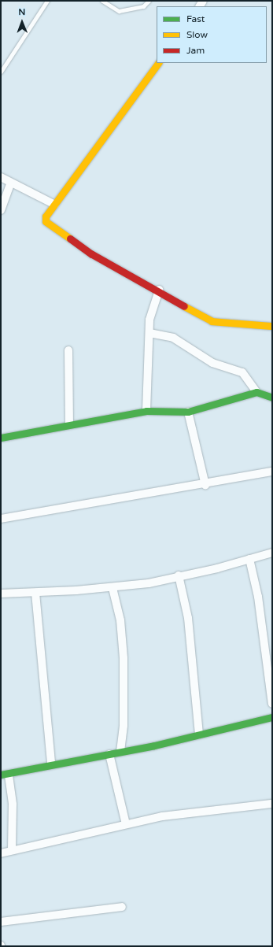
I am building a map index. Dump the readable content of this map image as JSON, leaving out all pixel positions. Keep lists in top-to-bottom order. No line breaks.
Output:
{"legend":["Fast","Slow","Jam"],"north":"top"}
